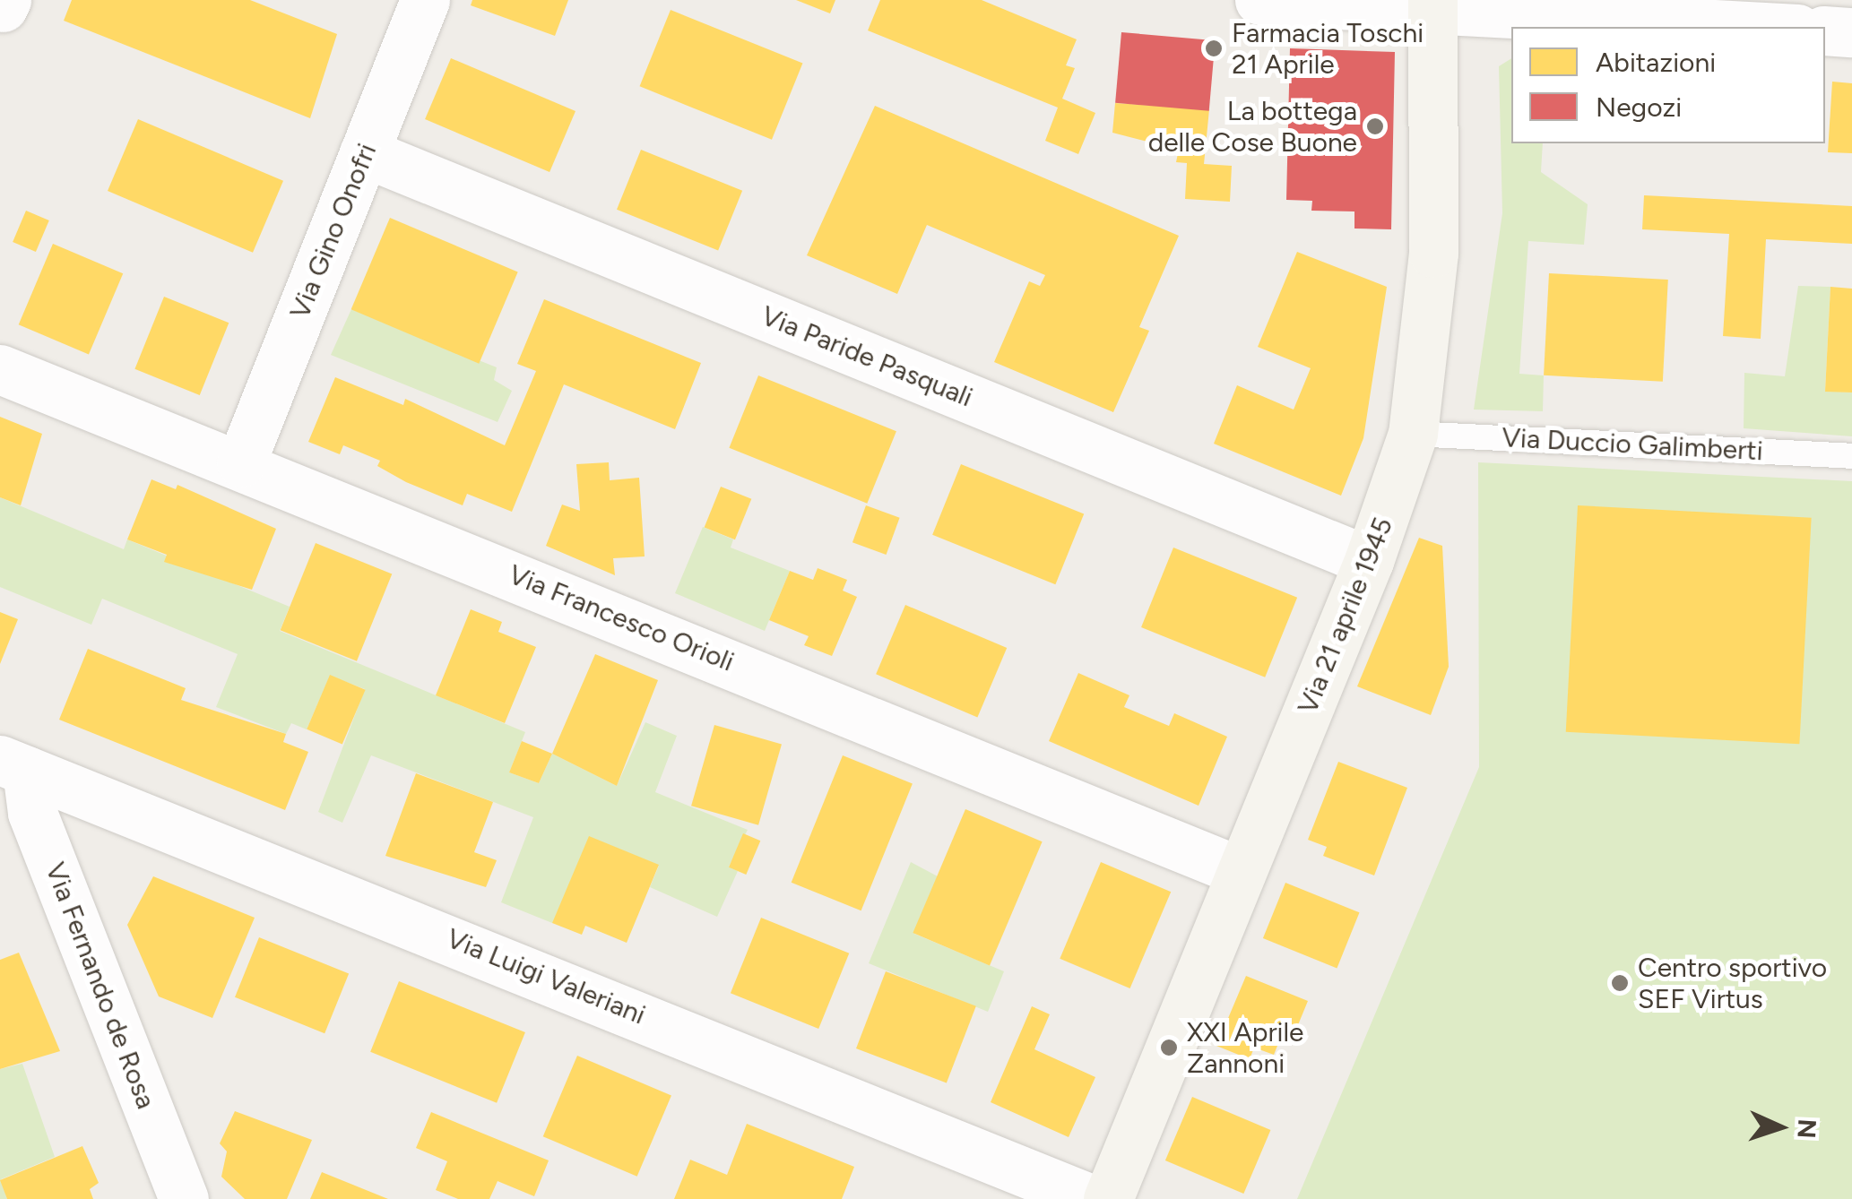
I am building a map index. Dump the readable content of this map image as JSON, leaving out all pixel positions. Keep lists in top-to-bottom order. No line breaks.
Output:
{"streets":{"street":["Via Gino Onofri","Via Paride Pasquali","Via 21 aprile 1945","Via Francesco Orioli","Via Luigi Valeriani","Via Fernando de Rosa"],"lane":["Via Duccio Galimberti"]},"crossings":[["Via Gino Onofri","Via Paride Pasquali"],["Via Gino Onofri","Via Francesco Orioli"],["Via Paride Pasquali","Via 21 aprile 1945"],["Via Duccio Galimberti","Via 21 aprile 1945"],["Via 21 aprile 1945","Via Francesco Orioli"],["Via Luigi Valeriani","Via Fernando de Rosa"]],"places":["Farmacia Toschi 21 Aprile","La bottega delle Cose Buone","Centro sportivo SEF Virtus","XXI Aprile Zannoni"],"legend":["Abitazioni","Negozi"],"north":"right"}
